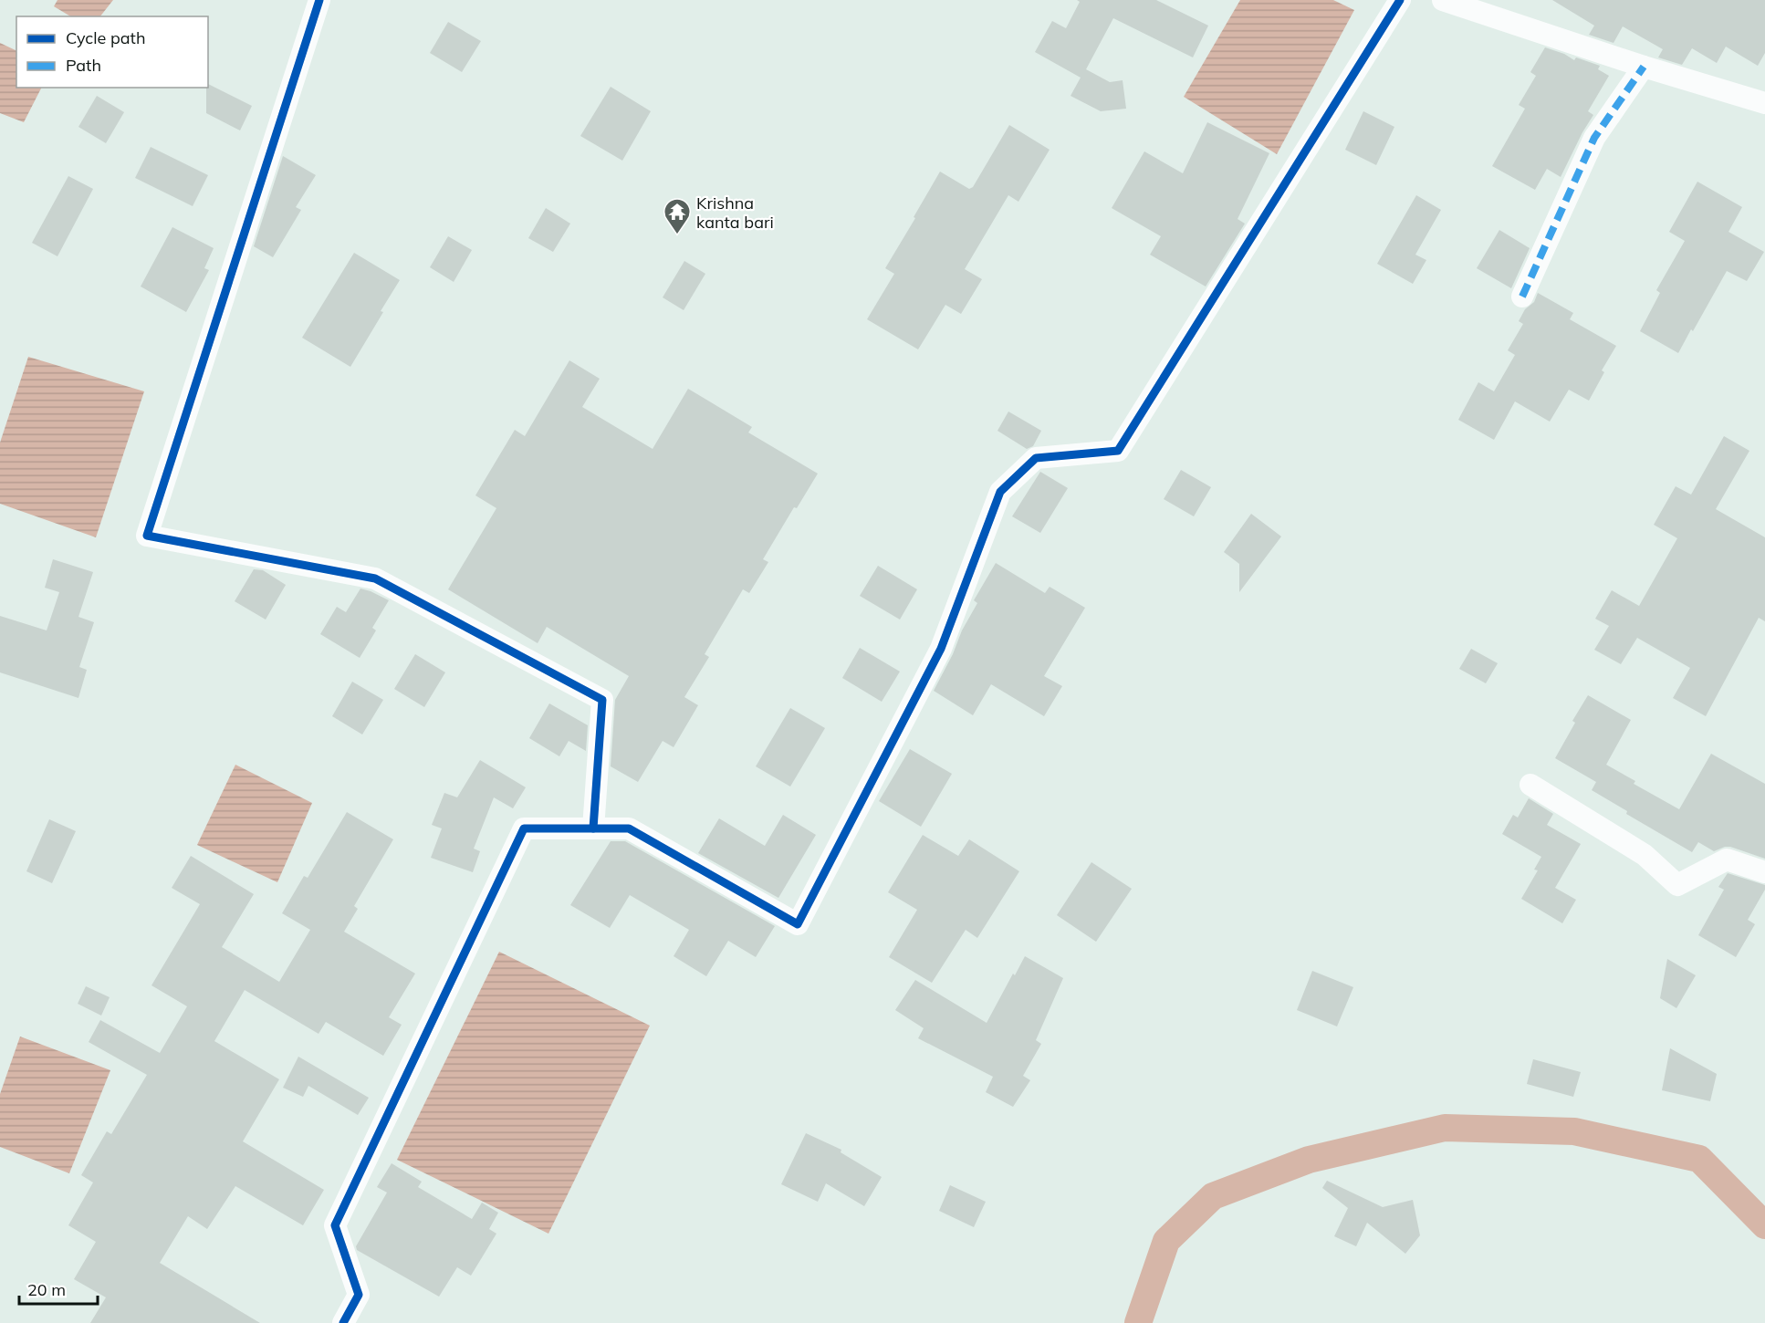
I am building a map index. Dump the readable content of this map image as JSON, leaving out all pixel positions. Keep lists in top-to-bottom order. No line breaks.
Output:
{"places":{"temple":["Krishna kanta bari"]},"legend":["Cycle path","Path"],"scale_bar":"20 m"}
